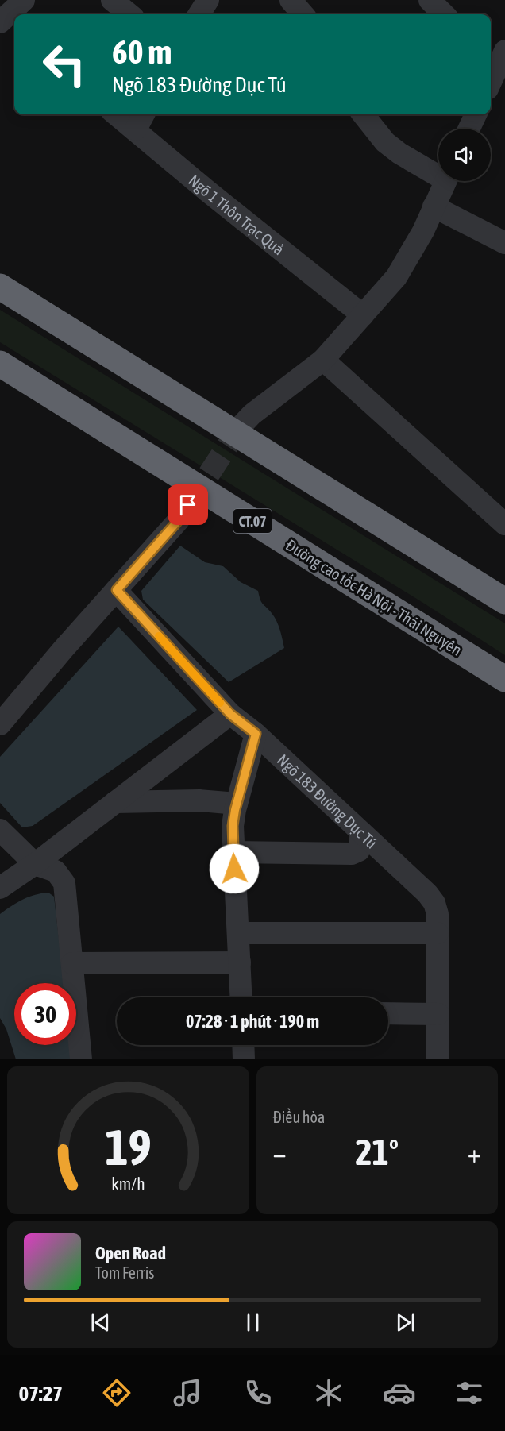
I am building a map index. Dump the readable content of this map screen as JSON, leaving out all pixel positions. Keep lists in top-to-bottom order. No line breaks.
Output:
{"streets":{"highway":["CT.07","Đường cao tốc Hà Nội - Thái Nguyên"],"street":["Ngõ 1 Thôn Trạc Quả","Ngõ 183 Đường Dục Tú"]},"page":{"turn":["60 m","Ngõ 183 Đường Dục Tú"],"limit":"30","trip":"07:28 · 1 phút · 190 m","tile":"Điều hòa","heat":["−","21°","+"],"song":["Open Road","Tom Ferris"],"tabs":"07:27","gauge":["19","km/h"]}}
